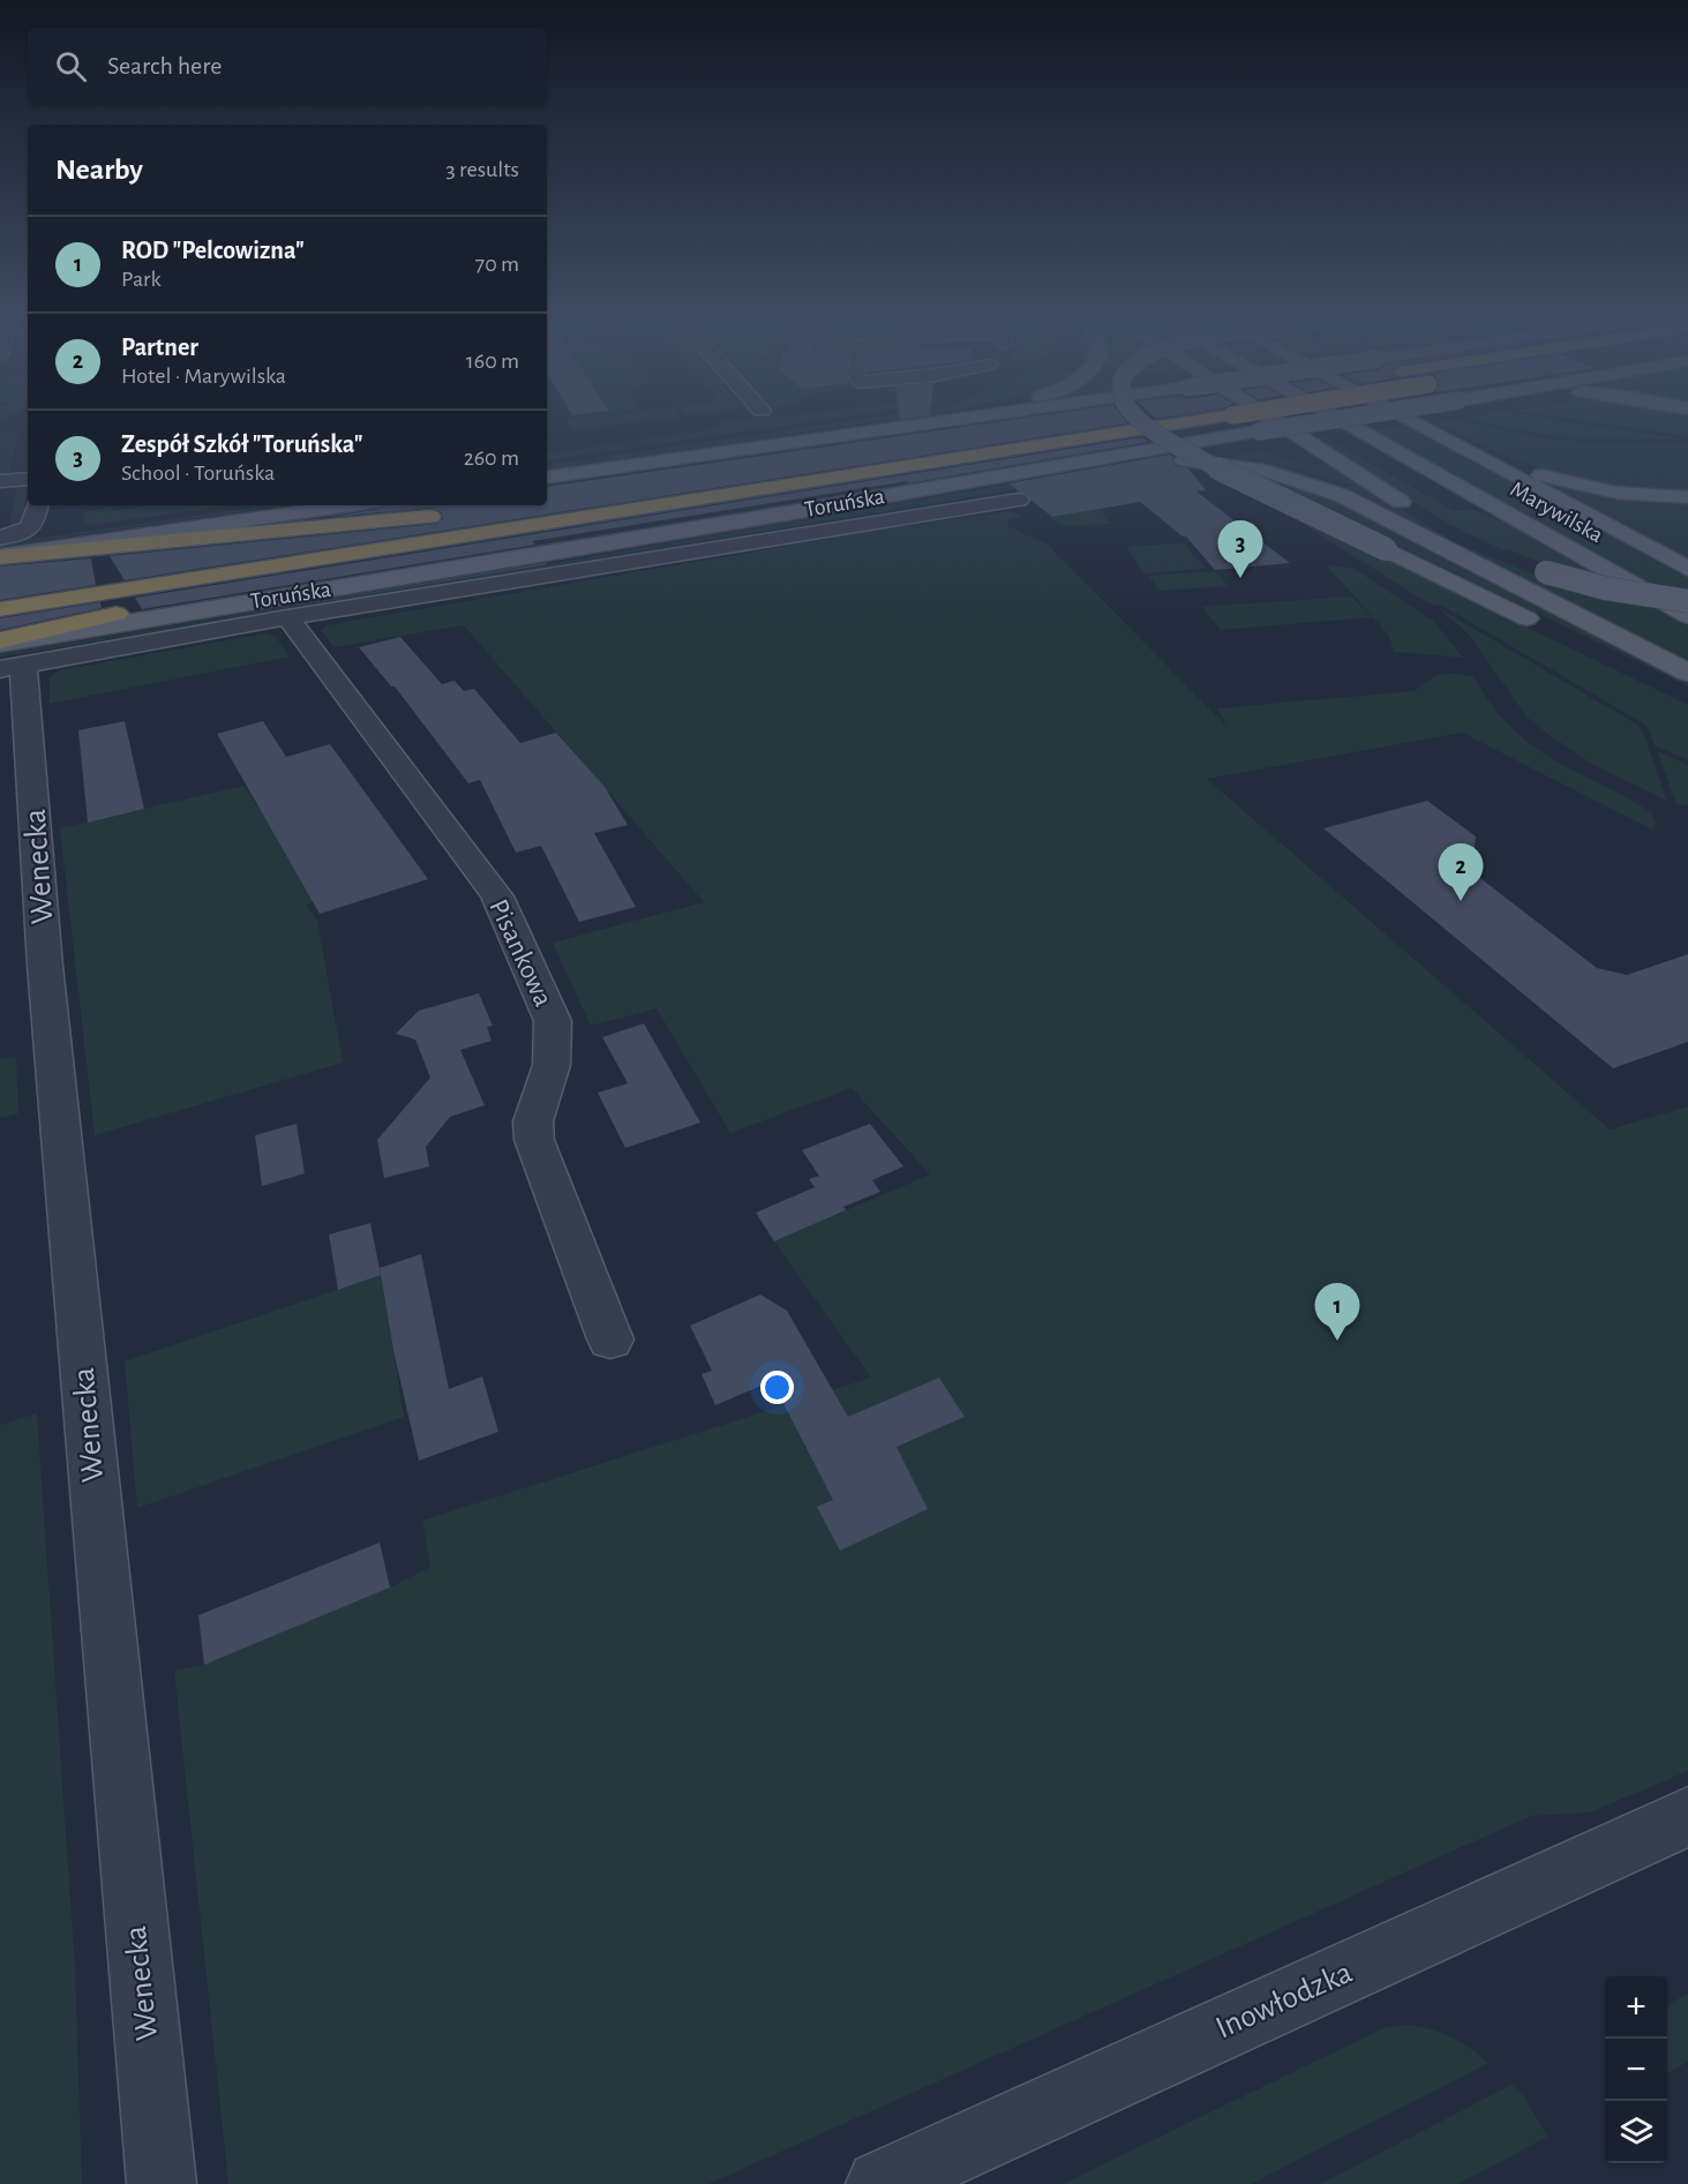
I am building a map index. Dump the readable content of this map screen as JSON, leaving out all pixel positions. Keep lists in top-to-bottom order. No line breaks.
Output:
{"streets":{"highway":["Toruńska"],"main road":["Marywilska"],"street":["Wenecka","Pisankowa","Inowłodzka"]},"crossings":[["Toruńska","Wenecka"]],"page":{"search":"Search here","heading":["Nearby","3 results"],"list":[{"mark":"1","name":"ROD \"Pelcowizna\"","note":"Park","value":"70 m"},{"mark":"2","name":"Partner","note":"Hotel · Marywilska","value":"160 m"},{"mark":"3","name":"Zespół Szkół \"Toruńska\"","note":"School · Toruńska","value":"260 m"}],"pins":["3","2","1"],"map_buttons":["+","−"]}}
